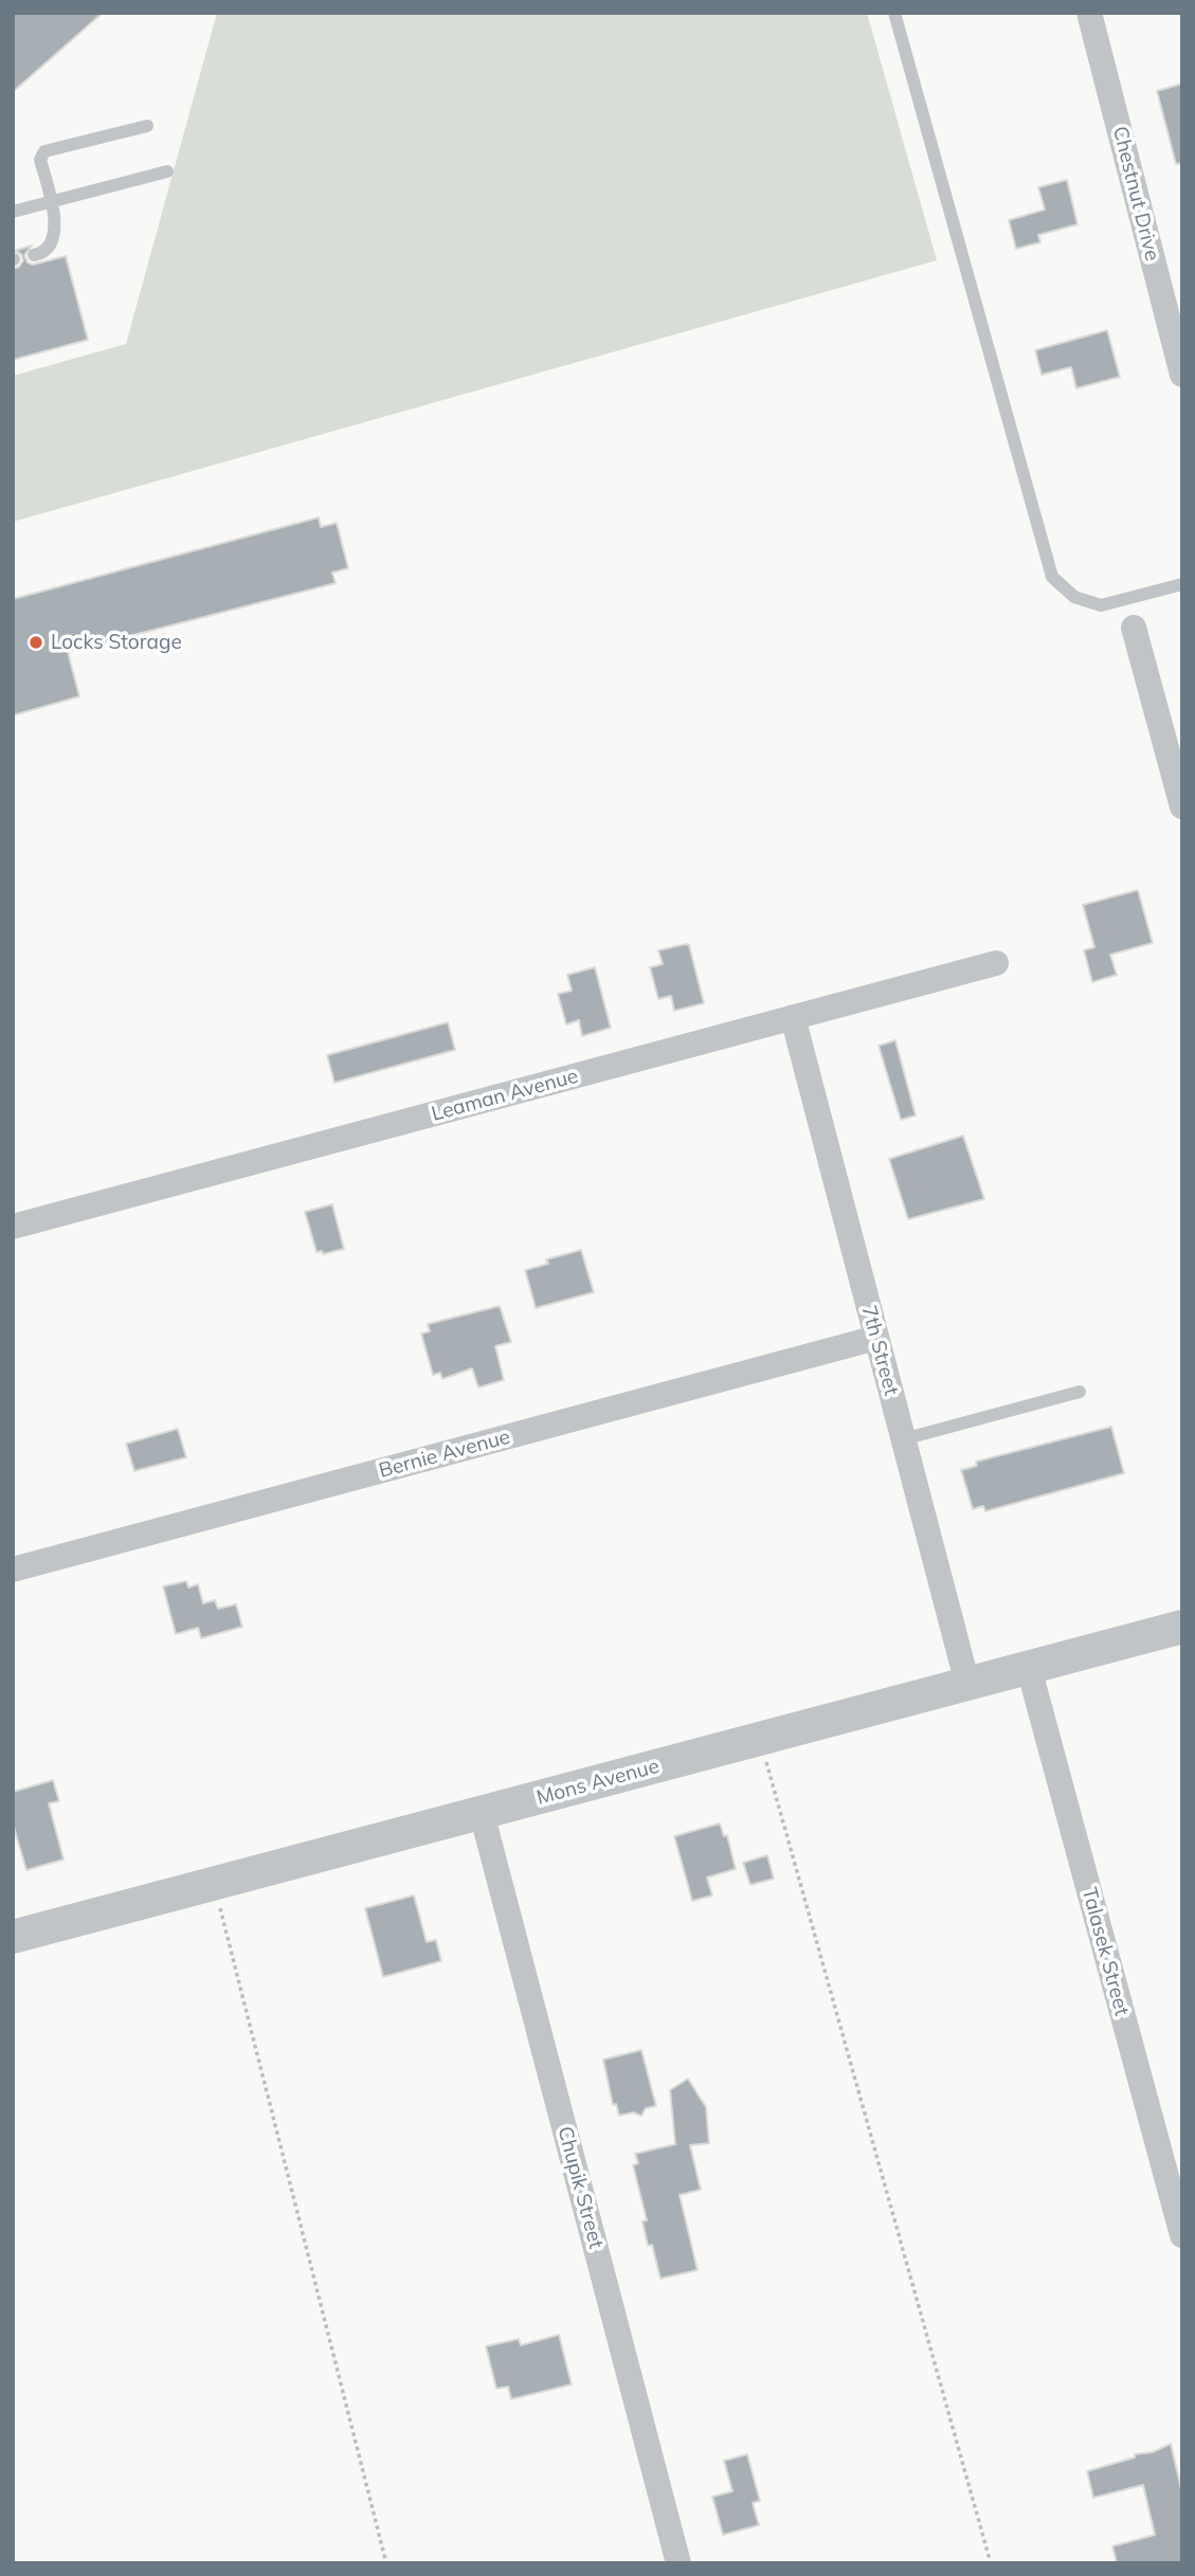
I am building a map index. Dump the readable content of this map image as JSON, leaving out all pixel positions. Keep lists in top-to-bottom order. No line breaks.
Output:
{"streets":{"street":["Chestnut Drive","Leaman Avenue","7th Street","Bernie Avenue","Mons Avenue","Talasek Street","Chupik Street"]},"crossings":[["Leaman Avenue","7th Street"],["7th Street","Bernie Avenue"],["7th Street","Mons Avenue"],["Mons Avenue","Talasek Street"],["Mons Avenue","Chupik Street"]],"places":["Locks Storage"]}
